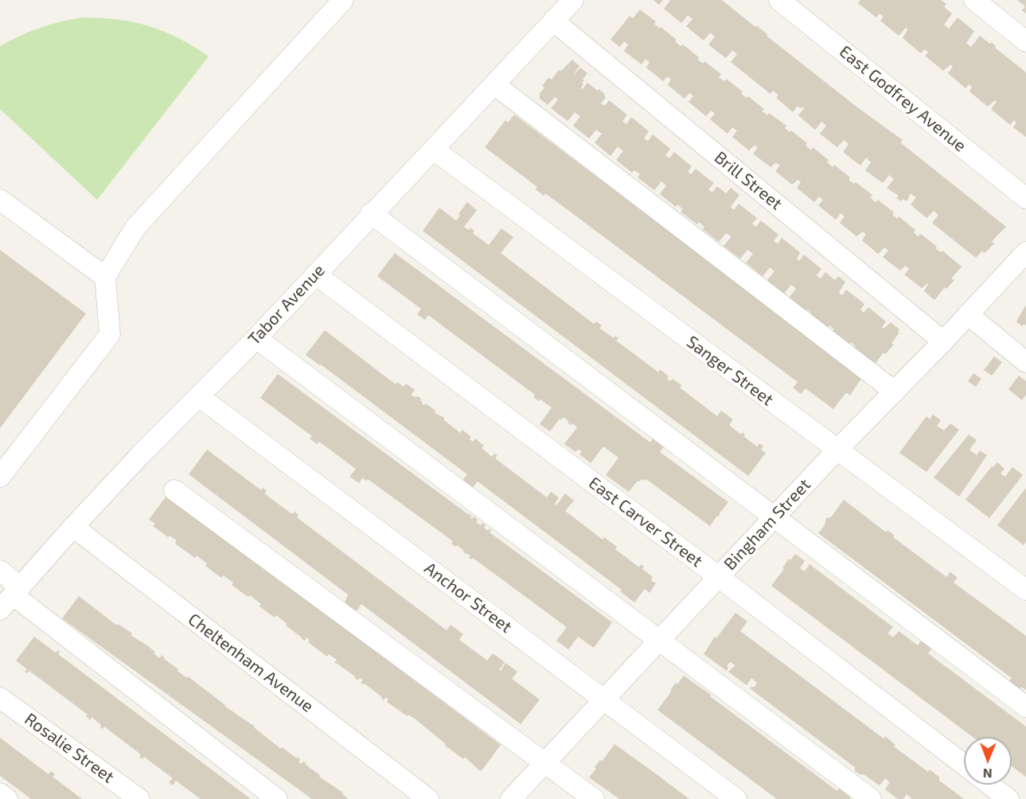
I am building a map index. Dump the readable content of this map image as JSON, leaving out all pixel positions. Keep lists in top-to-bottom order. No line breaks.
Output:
{"streets":{"street":["East Godfrey Avenue","Brill Street","Tabor Avenue","Sanger Street","East Carver Street","Bingham Street","Anchor Street","Cheltenham Avenue","Rosalie Street"]},"crossings":[["Brill Street","Tabor Avenue"],["Brill Street","Bingham Street"],["Tabor Avenue","Sanger Street"],["Tabor Avenue","East Carver Street"],["Tabor Avenue","Anchor Street"],["Tabor Avenue","Cheltenham Avenue"],["Sanger Street","Bingham Street"],["East Carver Street","Bingham Street"],["Bingham Street","Anchor Street"]],"north":"bottom"}
